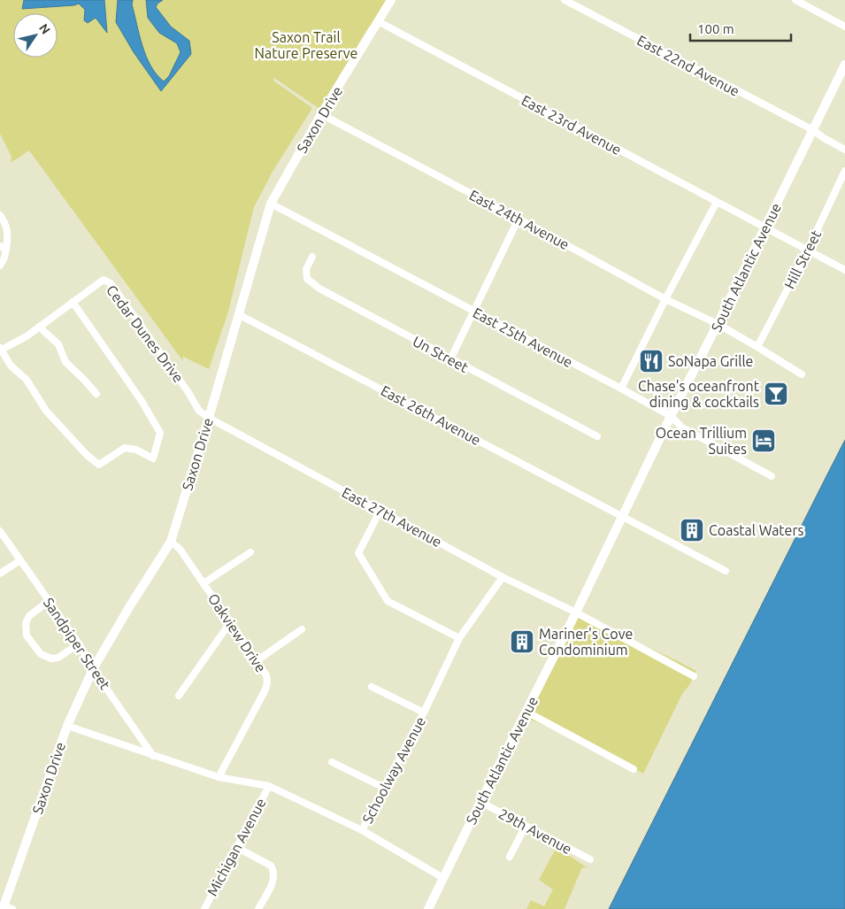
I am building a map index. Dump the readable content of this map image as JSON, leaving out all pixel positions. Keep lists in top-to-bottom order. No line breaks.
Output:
{"streets":{"street":["East 22nd Avenue","Saxon Drive","East 23rd Avenue","East 24th Avenue","Hill Street","South Atlantic Avenue","Cedar Dunes Drive","East 25th Avenue","Un Street","East 26th Avenue","East 27th Avenue","Oakview Drive","Sandpiper Street","Schoolway Avenue","29th Avenue","Michigan Avenue"]},"crossings":[["East 22nd Avenue","South Atlantic Avenue"],["Saxon Drive","East 23rd Avenue"],["Saxon Drive","East 24th Avenue"],["Saxon Drive","Cedar Dunes Drive"],["Saxon Drive","East 25th Avenue"],["Saxon Drive","East 26th Avenue"],["Saxon Drive","East 27th Avenue"],["Saxon Drive","Oakview Drive"],["Saxon Drive","Sandpiper Street"],["Saxon Drive","Schoolway Avenue"],["East 23rd Avenue","Hill Street"],["East 23rd Avenue","South Atlantic Avenue"],["East 24th Avenue","Hill Street"],["East 24th Avenue","South Atlantic Avenue"],["South Atlantic Avenue","East 25th Avenue"],["South Atlantic Avenue","East 26th Avenue"],["South Atlantic Avenue","East 27th Avenue"],["South Atlantic Avenue","29th Avenue"],["Cedar Dunes Drive","East 27th Avenue"],["East 27th Avenue","Schoolway Avenue"],["Oakview Drive","Schoolway Avenue"],["Sandpiper Street","Schoolway Avenue"],["Schoolway Avenue","Michigan Avenue"]],"parks":["Saxon Trail Nature Preserve"],"places":{"restaurant":["SoNapa Grille"],"bar":["Chase's oceanfront dining & cocktails"],"hotel":["Ocean Trillium Suites"],"building":["Coastal Waters","Mariner's Cove Condominium"]},"scale_bar":"100 m","north":"top right"}
